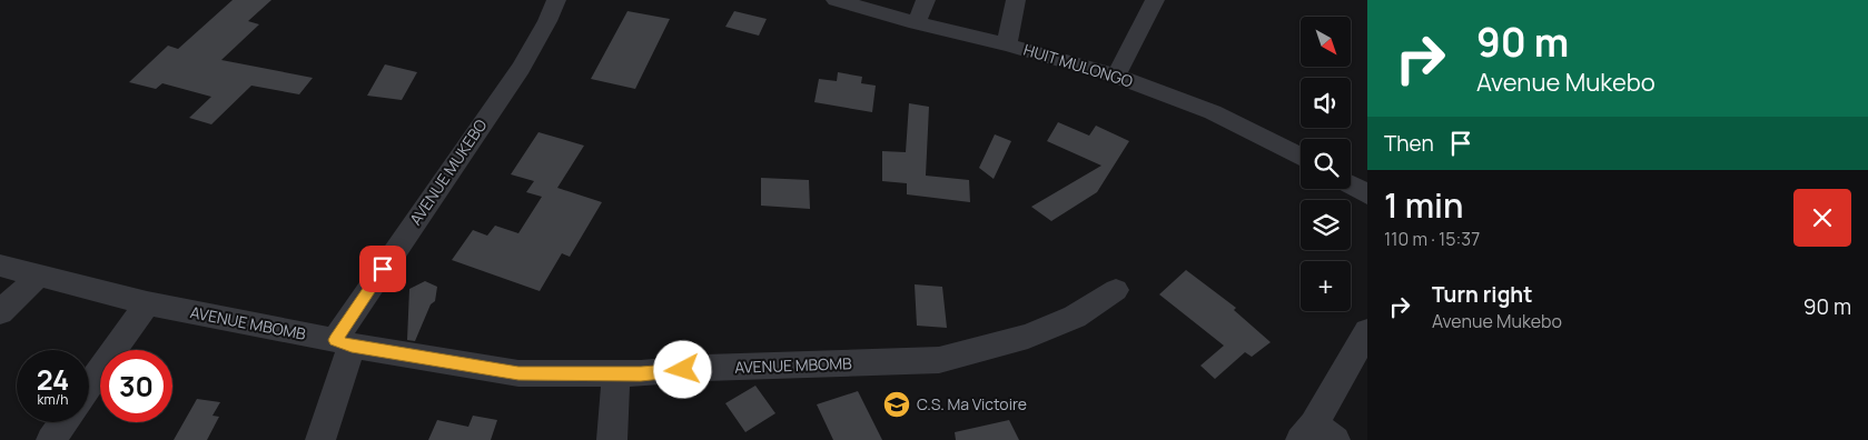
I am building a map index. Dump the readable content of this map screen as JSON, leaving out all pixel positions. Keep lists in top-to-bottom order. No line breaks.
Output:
{"streets":{"street":["HUIT MULONGO","AVENUE MUKEBO","AVENUE MBOMB"]},"crossings":[["AVENUE MUKEBO","AVENUE MBOMB"]],"places":{"school or university":["C.S. Ma Victoire"]},"north":"bottom right","page":{"turn":["90 m","Avenue Mukebo"],"map_buttons":"+","then":"Then","heading":["1 min","110 m · 15:37"],"list":[{"name":"Turn right","note":"Avenue Mukebo","value":"90 m"}],"speed":"24 km/h","limit":"30"}}
